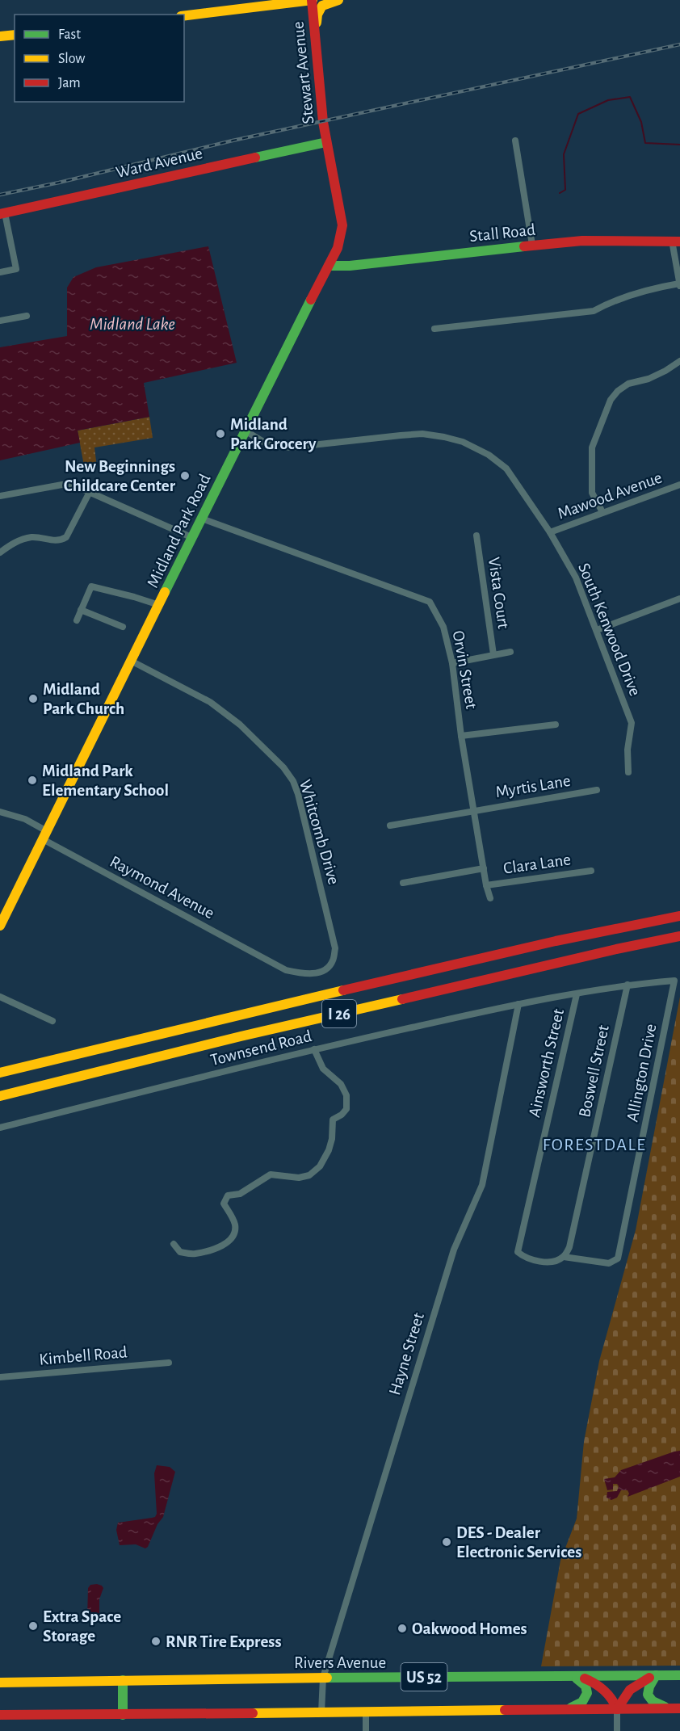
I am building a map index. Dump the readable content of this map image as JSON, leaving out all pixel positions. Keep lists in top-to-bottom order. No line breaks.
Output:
{"streets":{"main road":["Stewart Avenue","Ward Avenue","Stall Road","Midland Park Road","I 26","Rivers Avenue","US 52"],"street":["Mawood Avenue","Vista Court","South Kenwood Drive","Orvin Street","Myrtis Lane","Whitcomb Drive","Clara Lane","Raymond Avenue","Townsend Road","Ainsworth Street","Boswell Street","Allington Drive","Hayne Street","Kimbell Road"]},"crossings":[["Stewart Avenue","Ward Avenue"],["Stewart Avenue","Midland Park Road"],["Ward Avenue","Midland Park Road"],["Stall Road","Midland Park Road"],["Mawood Avenue","South Kenwood Drive"],["Midland Park Road","South Kenwood Drive"],["Midland Park Road","Orvin Street"],["Midland Park Road","Whitcomb Drive"],["Midland Park Road","Raymond Avenue"],["Orvin Street","Myrtis Lane"],["Orvin Street","Clara Lane"],["Whitcomb Drive","Raymond Avenue"],["Townsend Road","Ainsworth Street"],["Townsend Road","Boswell Street"],["Townsend Road","Allington Drive"],["Townsend Road","Hayne Street"],["Ainsworth Street","Boswell Street"],["Ainsworth Street","Allington Drive"],["Boswell Street","Allington Drive"],["Hayne Street","Rivers Avenue"],["Hayne Street","US 52"]],"districts":["FORESTDALE"],"water":["Midland Lake"],"places":["Midland Park Grocery","New Beginnings Childcare Center","Midland Park Church","Midland Park Elementary School","DES - Dealer Electronic Services","Extra Space Storage","Oakwood Homes","RNR Tire Express"],"legend":["Fast","Slow","Jam"]}
